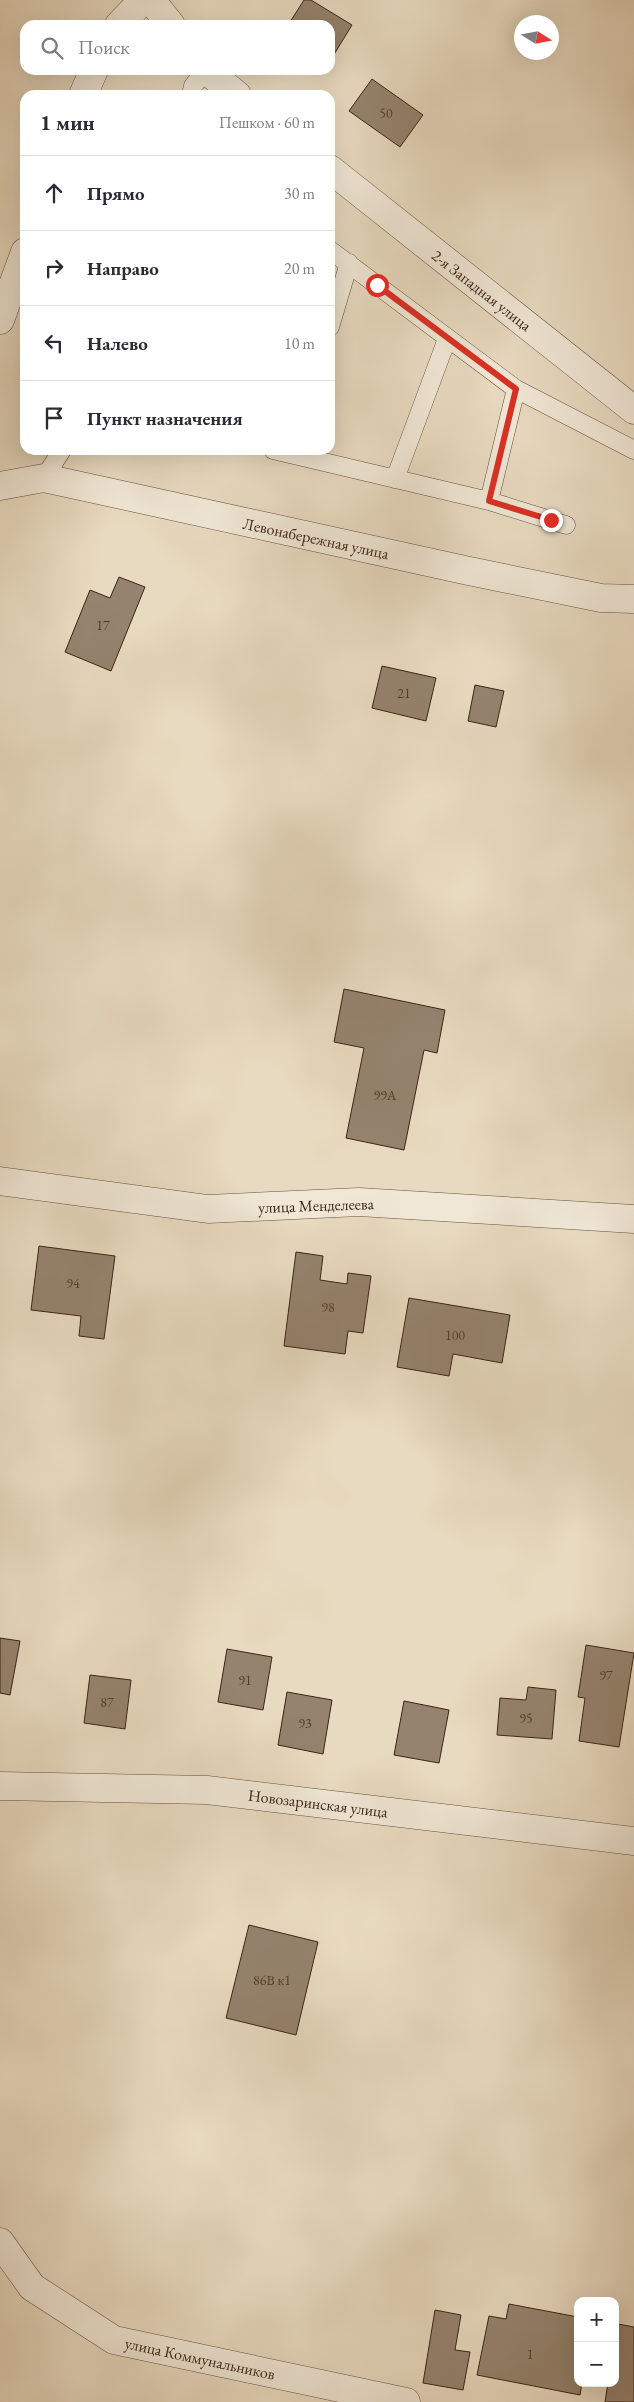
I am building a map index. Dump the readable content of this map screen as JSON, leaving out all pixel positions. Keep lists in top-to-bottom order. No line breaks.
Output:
{"streets":{"street":["2-я Западная улица","Левонабережная улица","улица Менделеева","Новозаринская улица","улица Коммунальников"]},"house_numbers":["50","17","21","99А","94","98","100","97","91","87","95","93","86В к1","1"],"north":"right","page":{"search":"Поиск","heading":["1 мин","Пешком · 60 m"],"list":[["Прямо","30 m"],["Направо","20 m"],["Налево","10 m"],"Пункт назначения"],"map_buttons":["+","−"]}}
